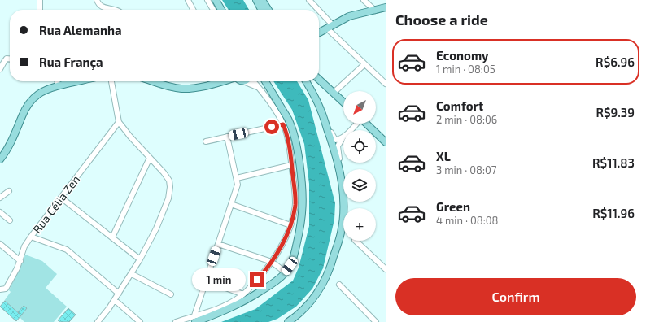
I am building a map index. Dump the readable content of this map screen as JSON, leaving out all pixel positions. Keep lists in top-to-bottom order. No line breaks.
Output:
{"streets":{"street":["Rua Célia Zen"]},"north":"bottom left","page":{"heading":"Choose a ride","banner":["Rua Alemanha","Rua França"],"list":[{"name":"Economy","note":"1 min · 08:05","value":"R$6.96"},{"name":"Comfort","note":"2 min · 08:06","value":"R$9.39"},{"name":"XL","note":"3 min · 08:07","value":"R$11.83"},{"name":"Green","note":"4 min · 08:08","value":"R$11.96"}],"map_buttons":"+","bubble":"1 min","buttons":"Confirm"}}
